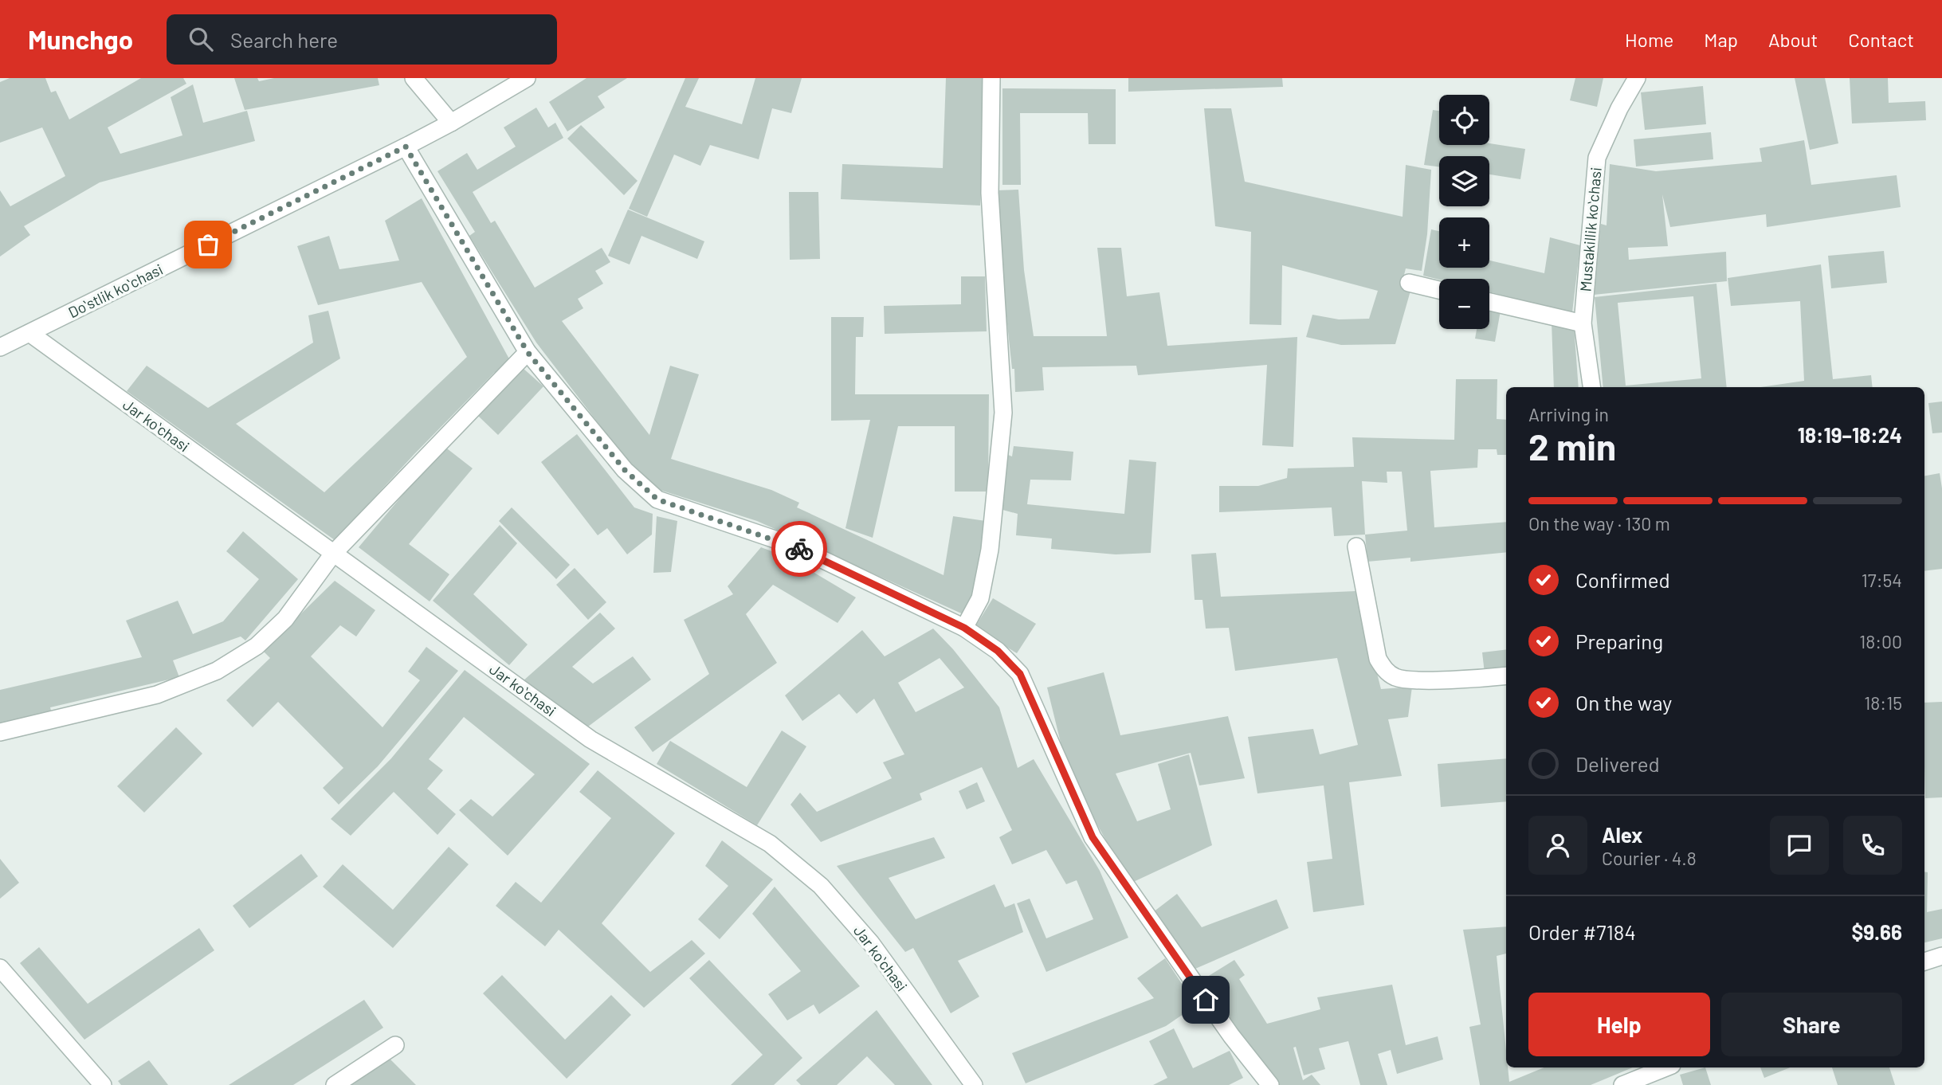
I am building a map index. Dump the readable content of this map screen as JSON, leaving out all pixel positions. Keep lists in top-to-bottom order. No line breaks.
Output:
{"streets":{"street":["Mustakillik koʻchasi","Doʻstlik koʻchasi","Jar koʻchasi"]},"crossings":[["Doʻstlik koʻchasi","Jar koʻchasi"]],"page":{"header":"Munchgo","search":"Search here","nav":["Home","Map","About","Contact"],"map_buttons":["+","−"],"heading":["2 min","Arriving in","18:19–18:24"],"panel":["Alex","Courier · 4.8","Order #7184","$9.66"],"bar":"On the way · 130 m","list":[["Confirmed","17:54"],["Preparing","18:00"],["On the way","18:15"],"Delivered"],"buttons":["Help","Share"]}}
